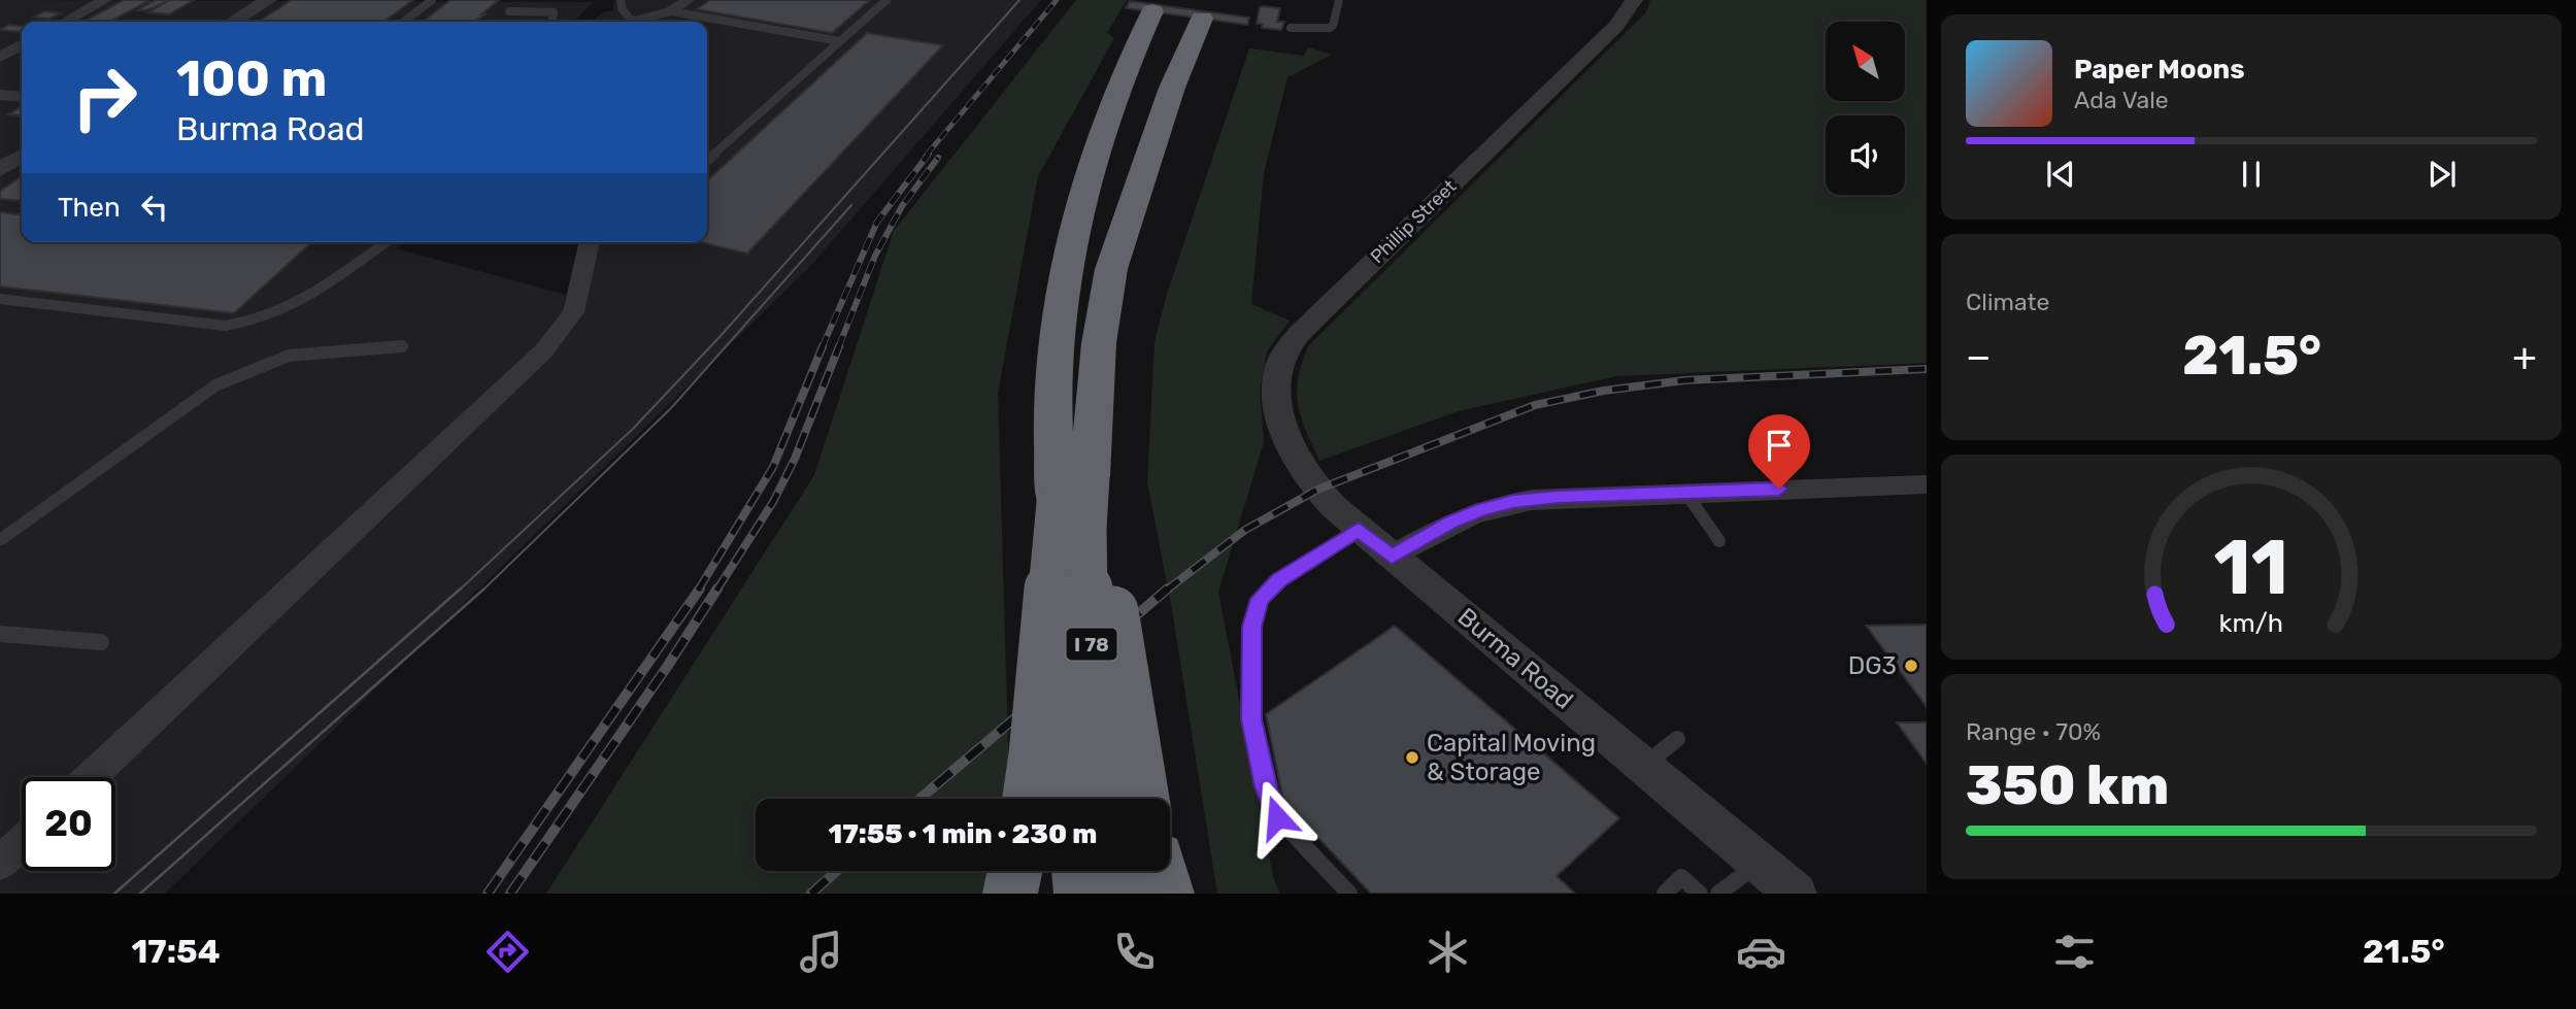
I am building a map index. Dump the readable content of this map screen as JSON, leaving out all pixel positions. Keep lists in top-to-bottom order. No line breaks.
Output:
{"streets":{"highway":["I 78"],"street":["Phillip Street","Burma Road"]},"crossings":[["Phillip Street","Burma Road"]],"places":["DG3","Capital Moving & Storage"],"north":"top left","page":{"turn":["100 m","Burma Road"],"song":["Paper Moons","Ada Vale"],"then":"Then","tile":["Climate",["Range · 70%","350 km"]],"heat":["−","21.5°","+"],"limit":"20","trip":"17:55 · 1 min · 230 m","tabs":["17:54","21.5°"],"gauge":["11","km/h"]}}
